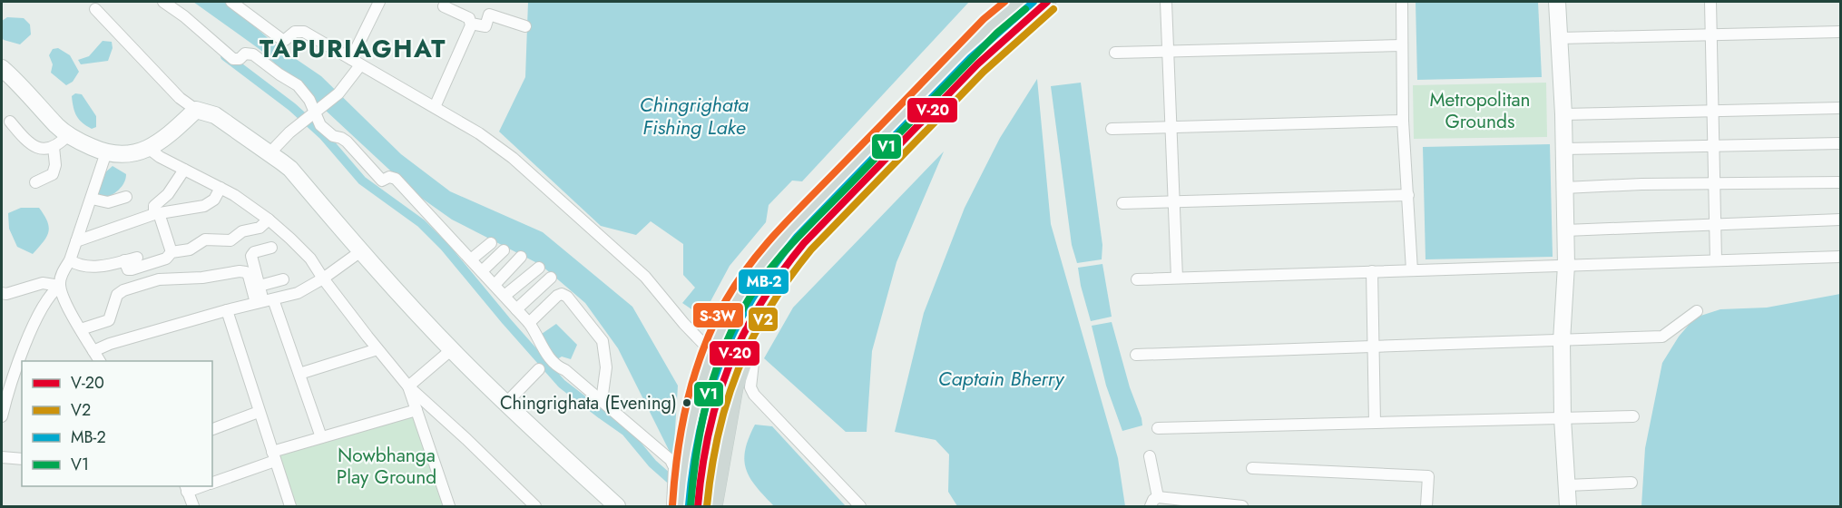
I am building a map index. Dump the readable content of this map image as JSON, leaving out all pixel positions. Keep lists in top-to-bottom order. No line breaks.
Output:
{"districts":["TAPURIAGHAT"],"water":["Chingrighata Fishing Lake","Captain Bherry"],"parks":["Metropolitan Grounds","Nowbhanga Play Ground"],"places":["Chingrighata (Evening)"],"lines":["transit line V-20","transit line MB-2","transit line S-3W","transit line V2","transit line V1"],"legend":["V-20","V2","MB-2","V1"]}
